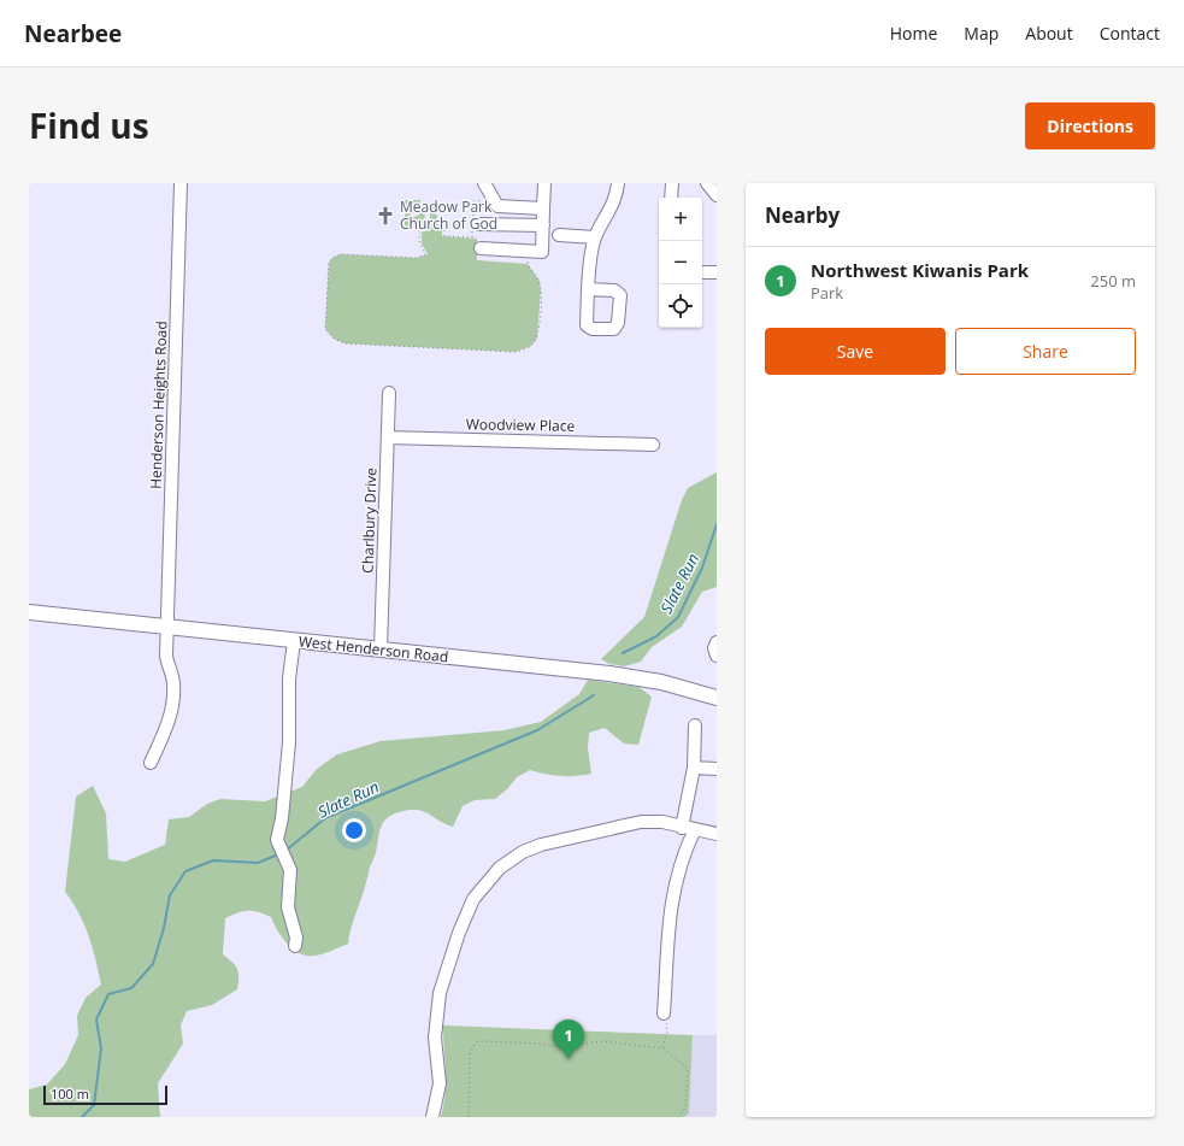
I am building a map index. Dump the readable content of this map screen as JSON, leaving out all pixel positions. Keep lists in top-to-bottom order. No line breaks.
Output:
{"streets":{"main road":["West Henderson Road"],"street":["Henderson Heights Road","Woodview Place","Charlbury Drive"]},"crossings":[["Henderson Heights Road","West Henderson Road"],["Woodview Place","Charlbury Drive"],["Charlbury Drive","West Henderson Road"]],"water":["Slate Run"],"places":{"church":["Meadow Park Church of God"]},"scale_bar":"100 m","page":{"header":"Nearbee","nav":["Home","Map","About","Contact"],"title":"Find us","buttons":["Directions",["Save","Share"]],"heading":"Nearby","map_buttons":["+","−"],"list":[{"mark":"1","name":"Northwest Kiwanis Park","note":"Park","value":"250 m"}],"pins":"1","scale":"100 m"}}
